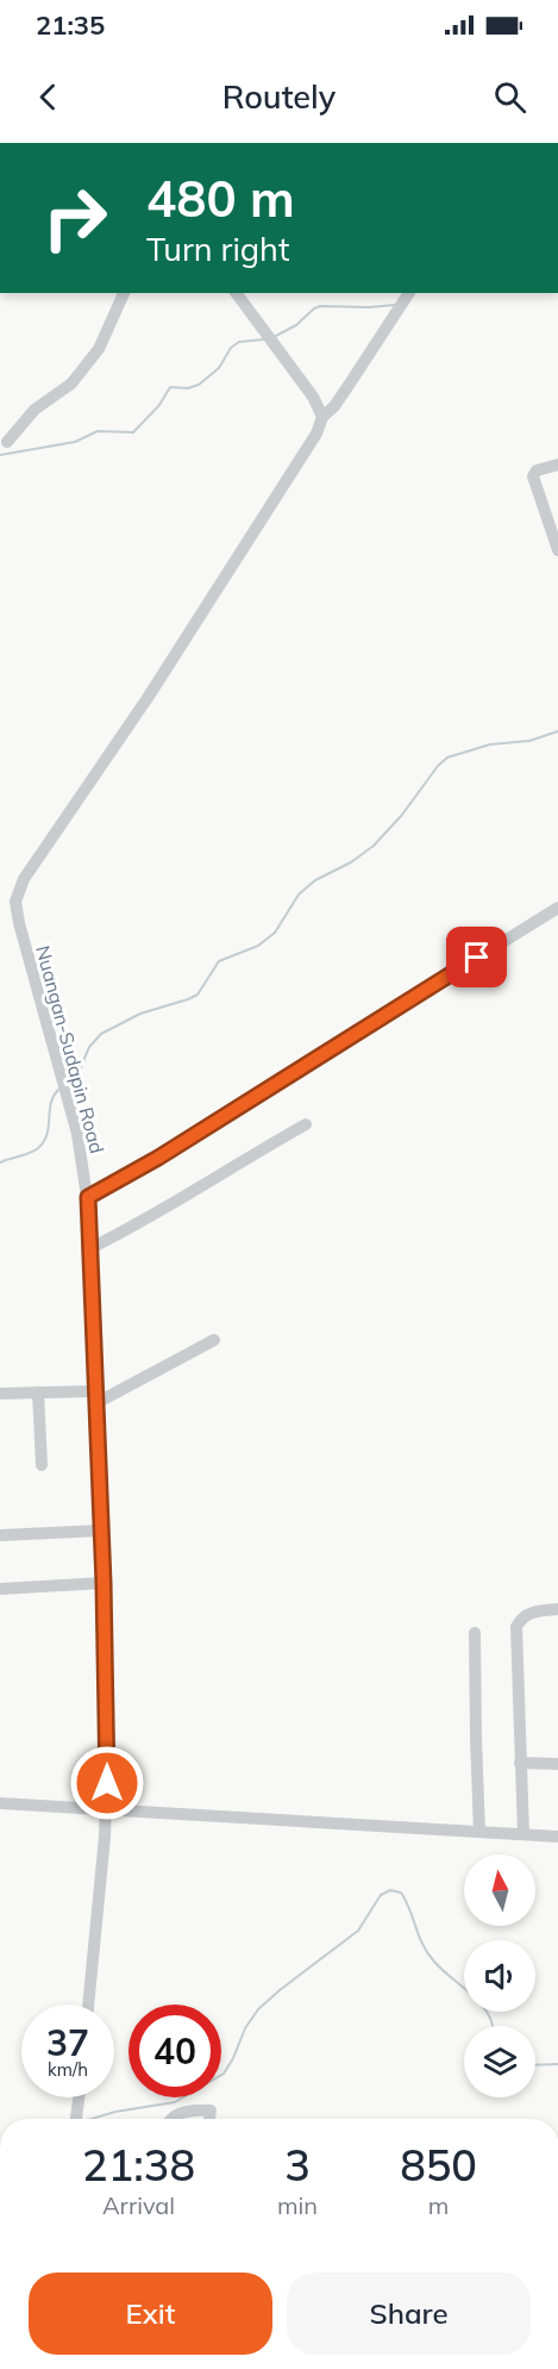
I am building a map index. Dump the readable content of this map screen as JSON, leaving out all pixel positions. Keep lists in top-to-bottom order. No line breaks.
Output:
{"streets":{"street":["Nuangan-Sudapin Road"]},"north":"top","page":{"status":"21:35","header":"Routely","turn":["480 m","Turn right"],"speed":"37 km/h","limit":"40","eta":["21:38","Arrival","3","min","850","m"],"buttons":["Exit","Share"]}}
